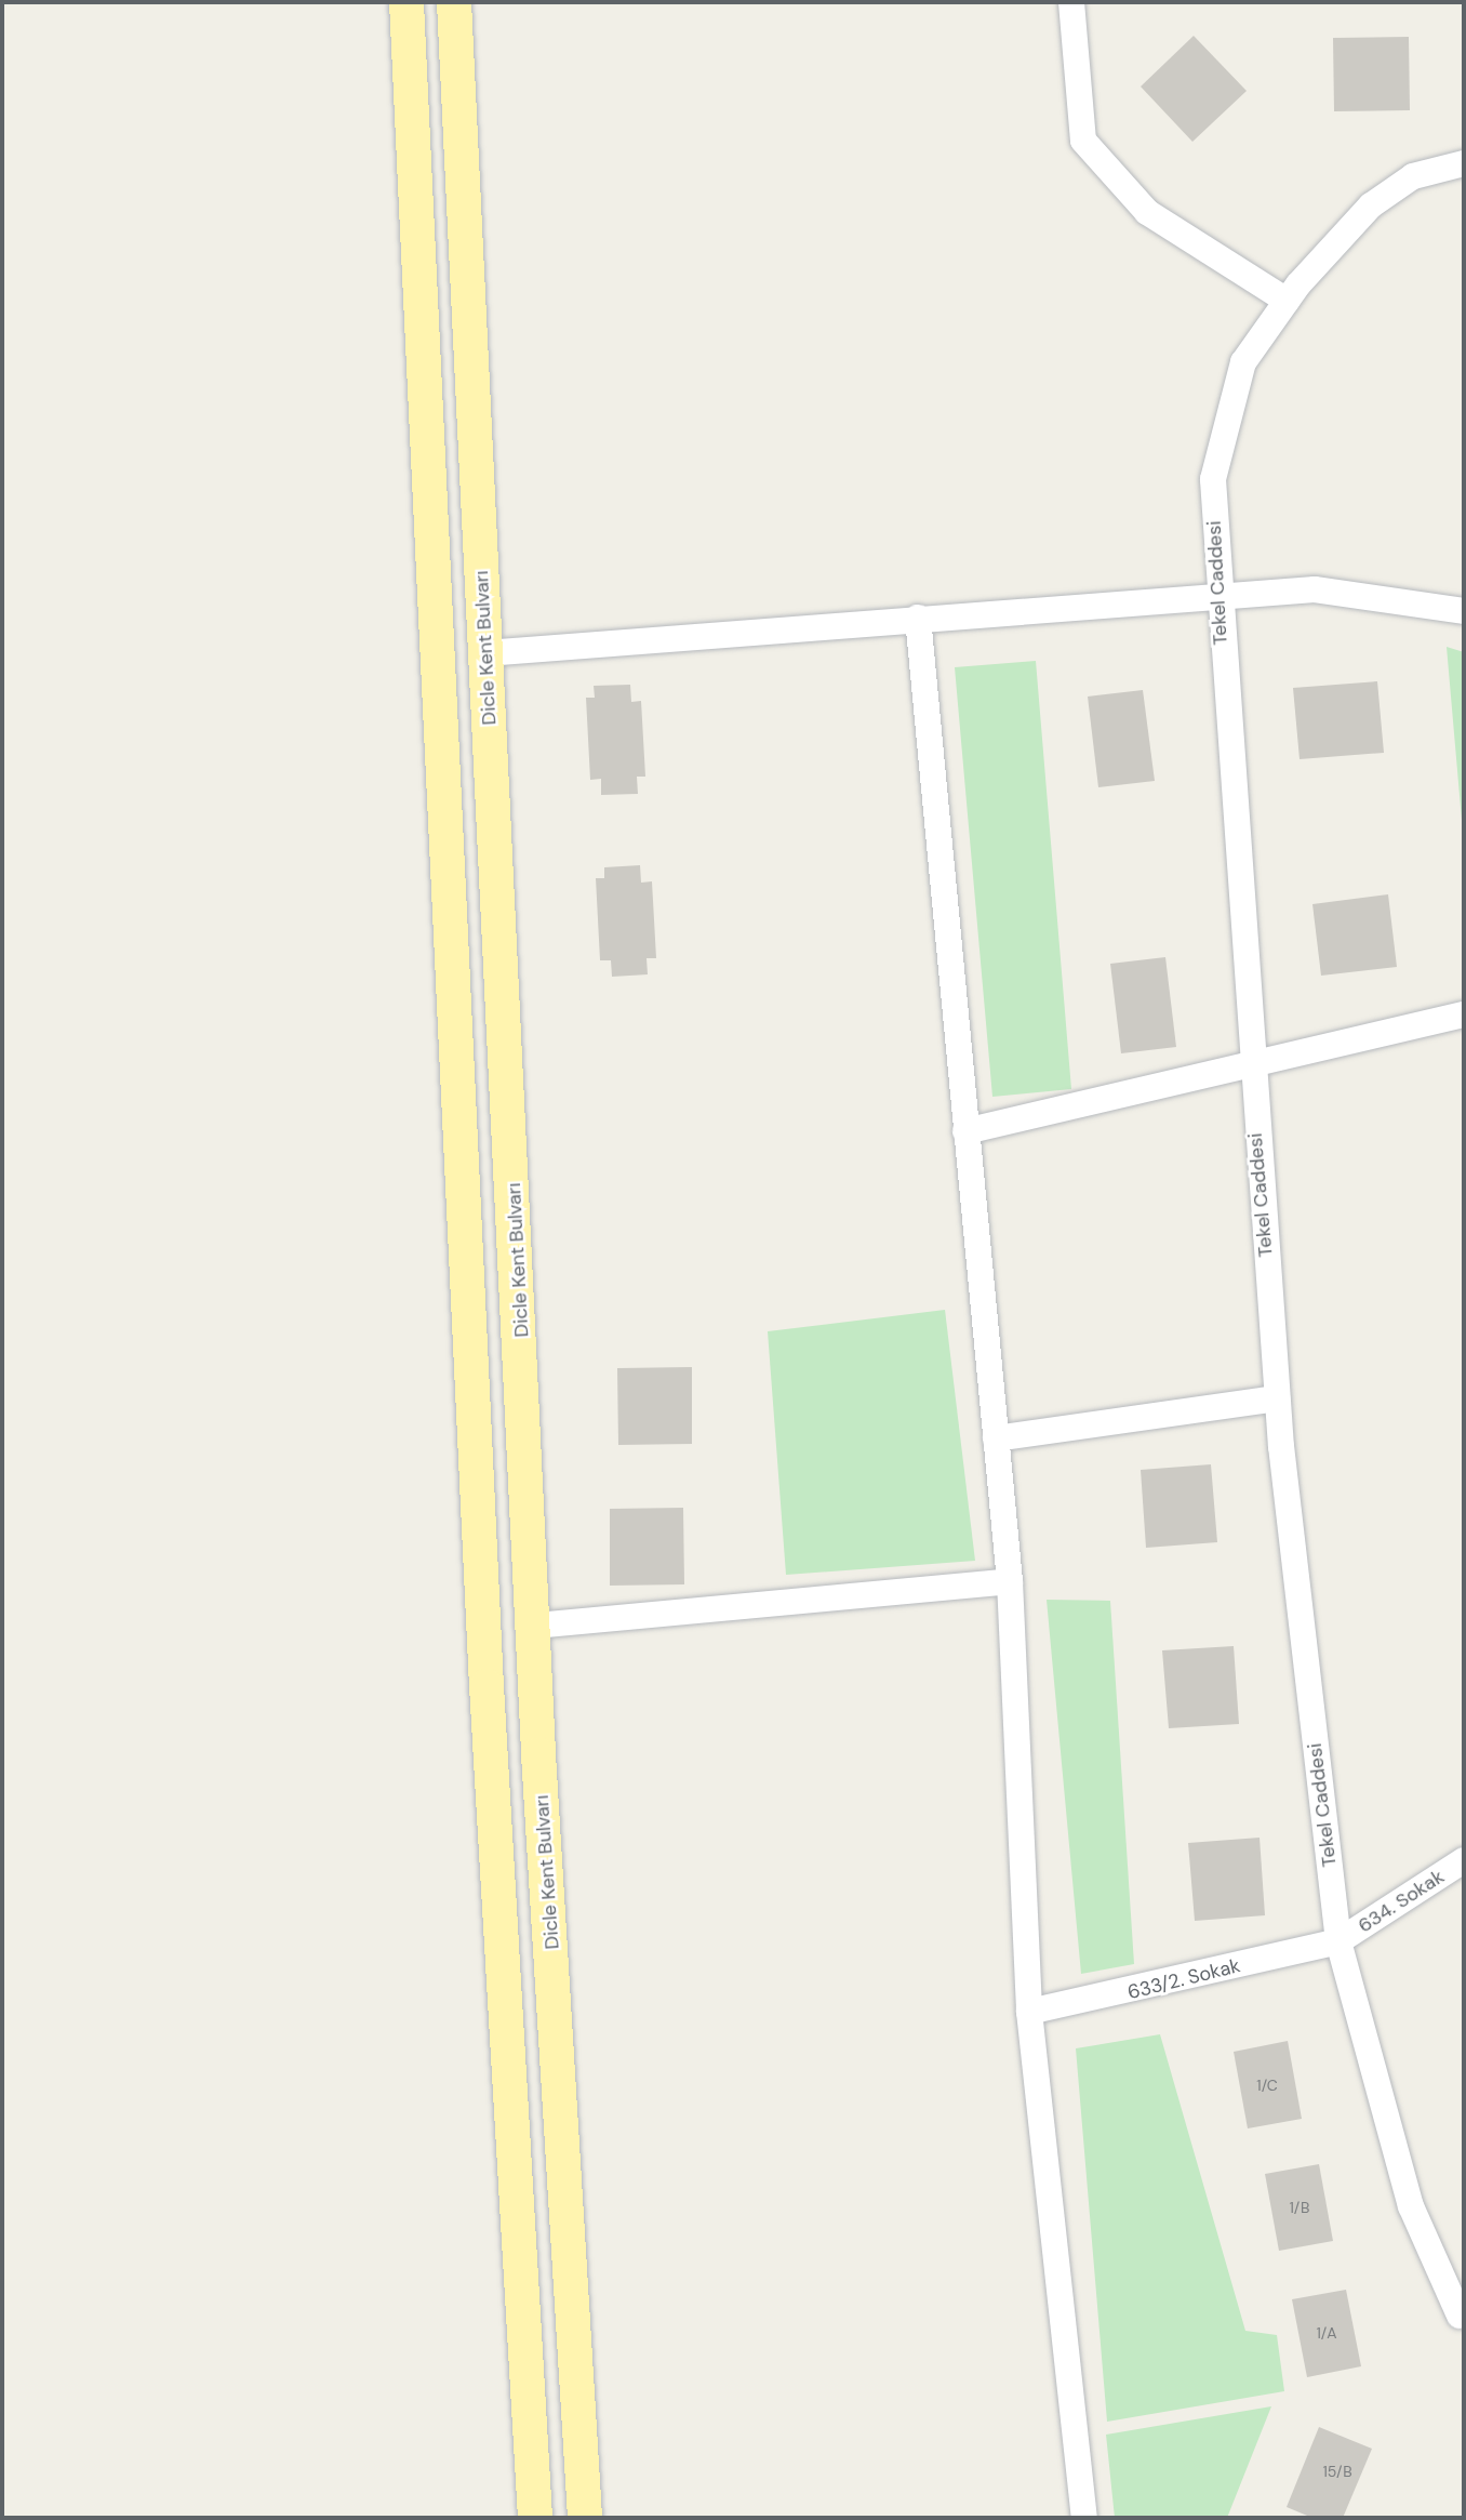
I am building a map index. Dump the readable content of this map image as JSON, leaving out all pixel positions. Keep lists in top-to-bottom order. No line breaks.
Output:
{"streets":{"main road":["Dicle Kent Bulvarı"],"street":["Tekel Caddesi","634. Sokak","633/2. Sokak"]},"crossings":[["Tekel Caddesi","634. Sokak"],["Tekel Caddesi","633/2. Sokak"],["634. Sokak","633/2. Sokak"]],"house_numbers":["1/C","1/B","1/A","15/B"]}
